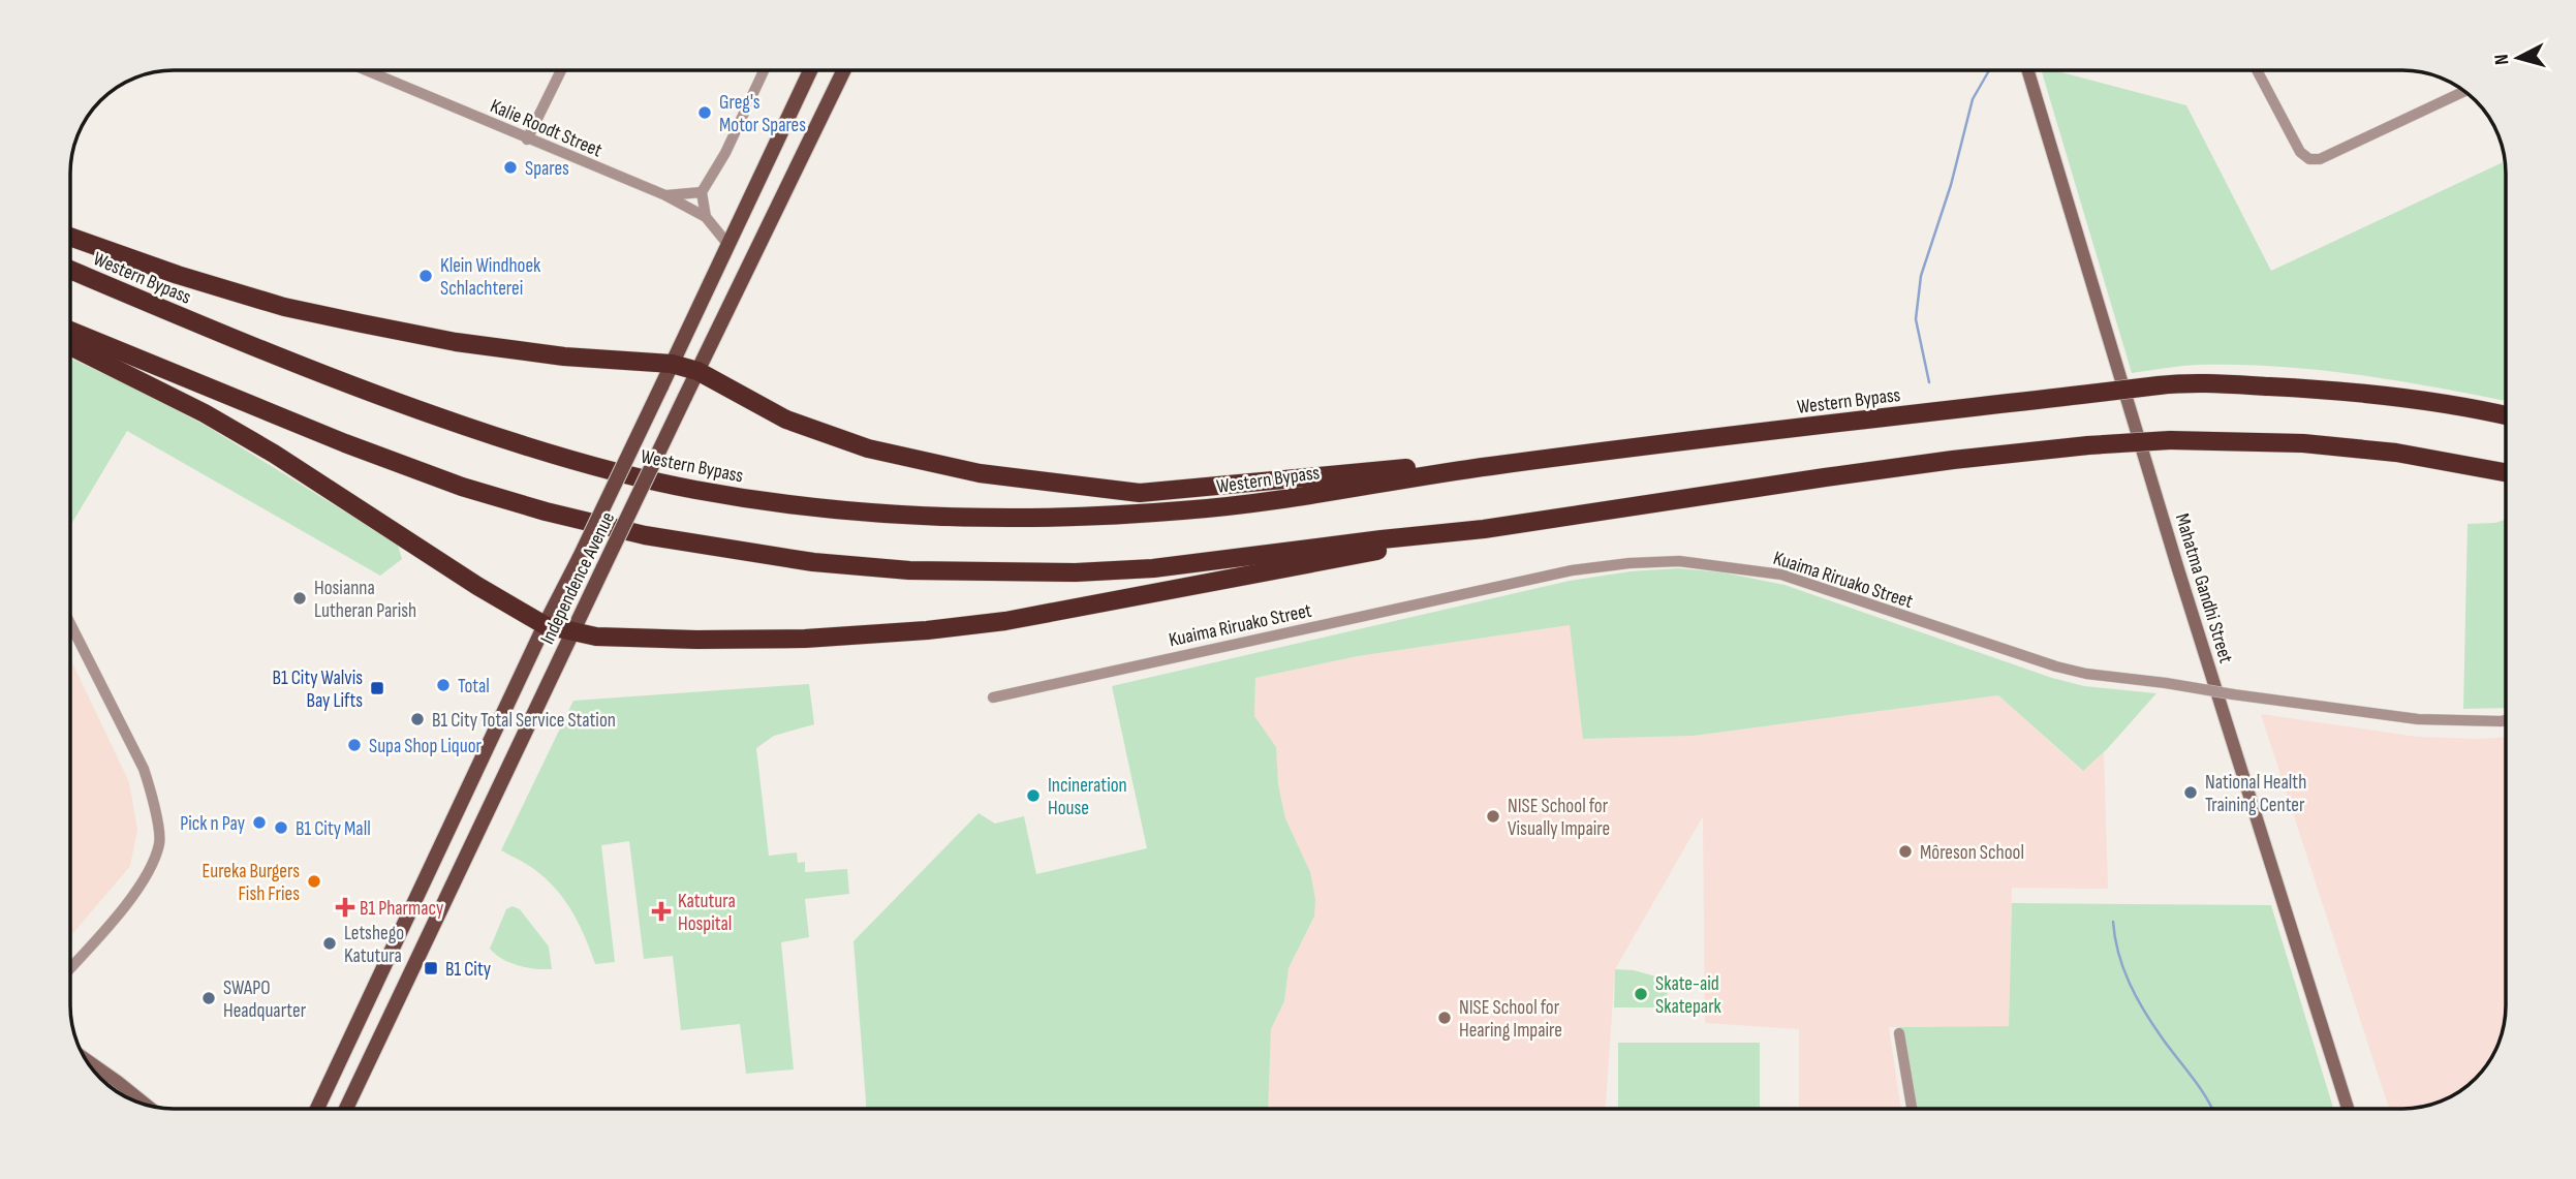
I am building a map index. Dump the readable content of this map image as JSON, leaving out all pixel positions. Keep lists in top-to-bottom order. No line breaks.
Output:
{"streets":{"highway":["Western Bypass"],"main road":["Independence Avenue"],"street":["Kalie Roodt Street","Kuaima Riruako Street","Mahatma Gandhi Street"]},"crossings":[["Kalie Roodt Street","Independence Avenue"]],"places":{"other":["Greg's Motor Spares","Spares","Klein Windhoek Schlachterei","Hosianna Lutheran Parish","Total","B1 City Total Service Station","Supa Shop Liquor","National Health Training Center","Incineration House","NISE School for Visually Impaire","Pick n Pay","B1 City Mall","Môreson School","Eureka Burgers Fish Fries","Letshego Katutura","Skate-aid Skatepark","SWAPO Headquarter","NISE School for Hearing Impaire"],"transit":["B1 City Walvis Bay Lifts","B1 City"],"health":["B1 Pharmacy","Katutura Hospital"]},"north":"left"}
